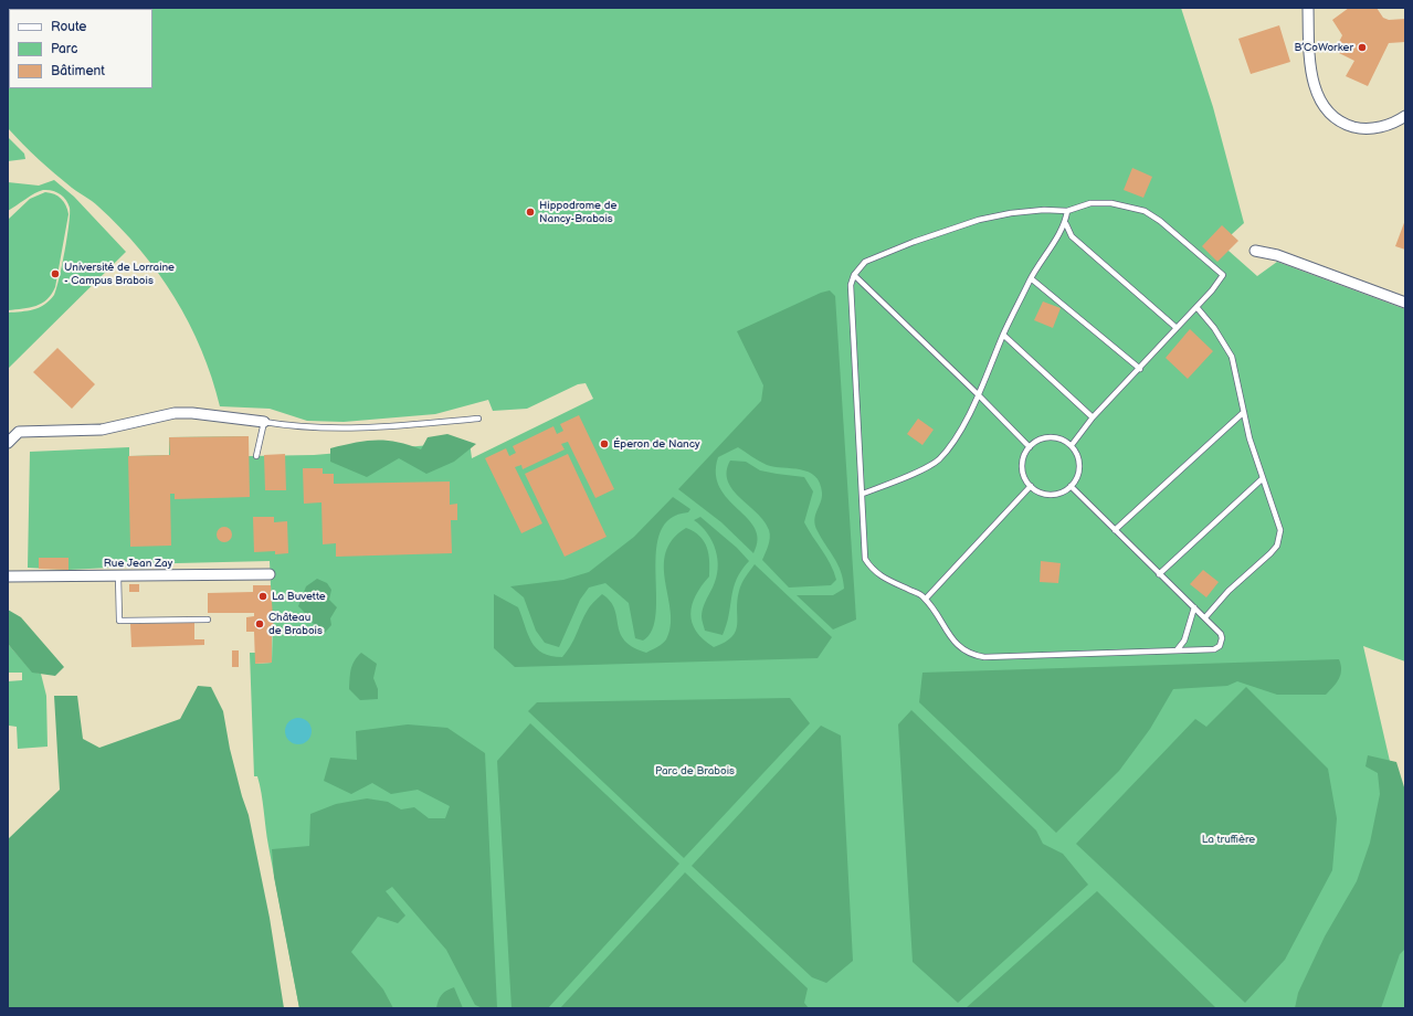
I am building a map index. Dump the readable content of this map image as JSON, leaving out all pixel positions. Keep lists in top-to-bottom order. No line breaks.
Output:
{"streets":{"street":["Rue Jean Zay"]},"parks":["Parc de Brabois","La truffière"],"places":["B’CoWorker","Hippodrome de Nancy-Brabois","Université de Lorraine - Campus Brabois","Éperon de Nancy","La Buvette","Château de Brabois"],"legend":["Route","Parc","Bâtiment"]}
